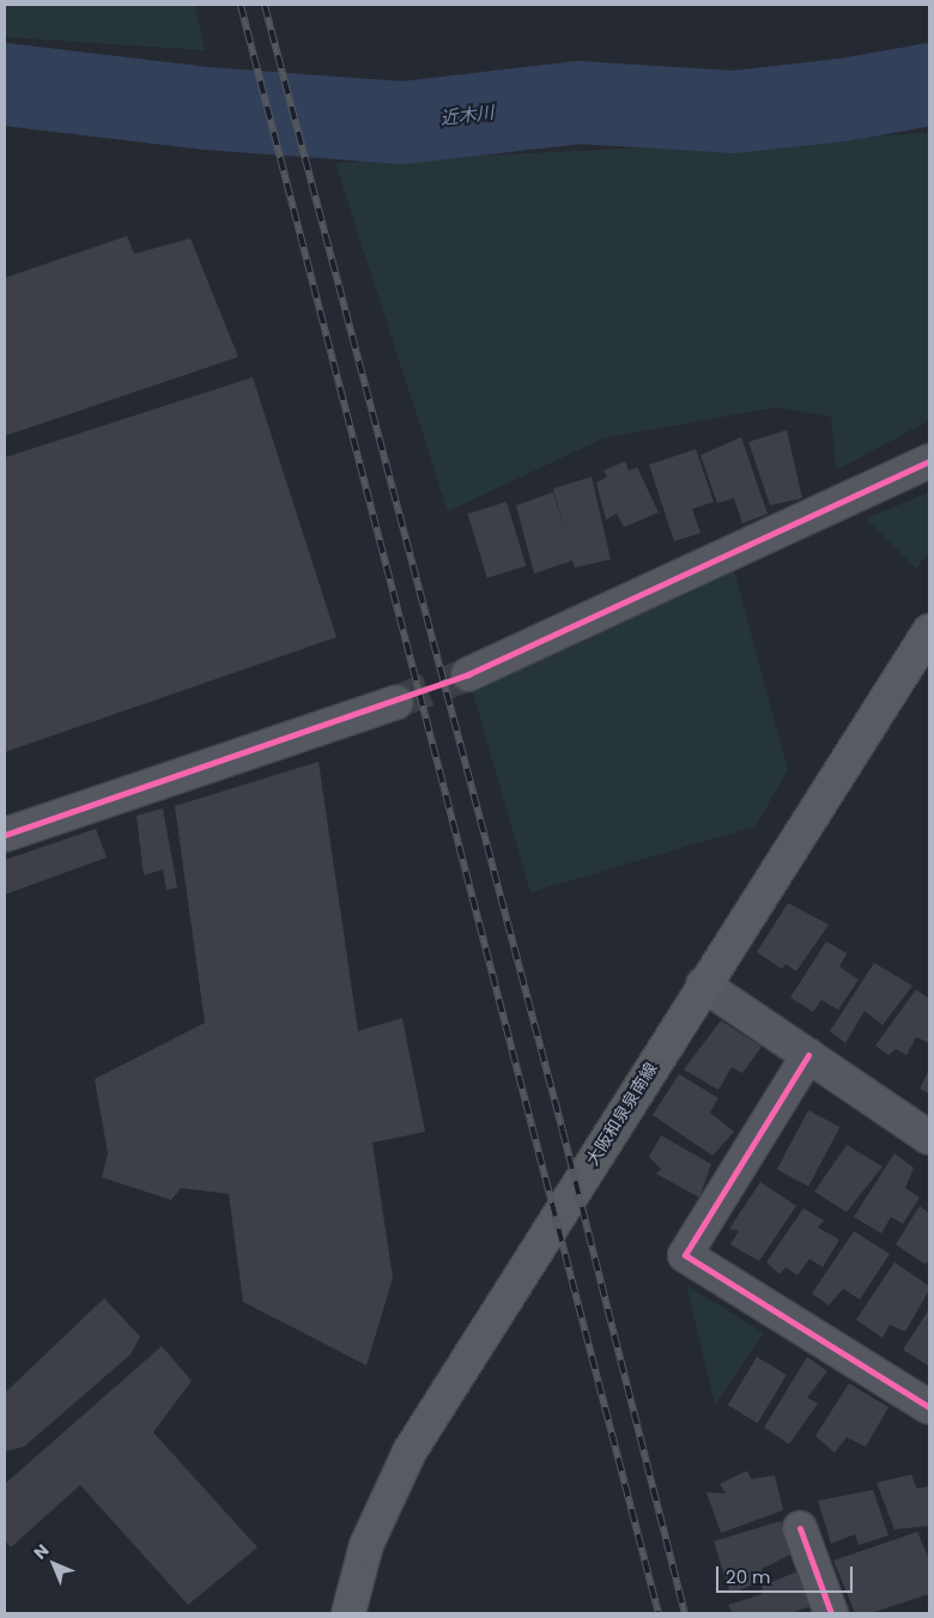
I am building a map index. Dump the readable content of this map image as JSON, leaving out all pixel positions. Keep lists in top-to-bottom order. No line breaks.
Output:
{"streets":{"main road":["大阪和泉泉南線"]},"water":["近木川"],"scale_bar":"20 m","north":"top left"}
